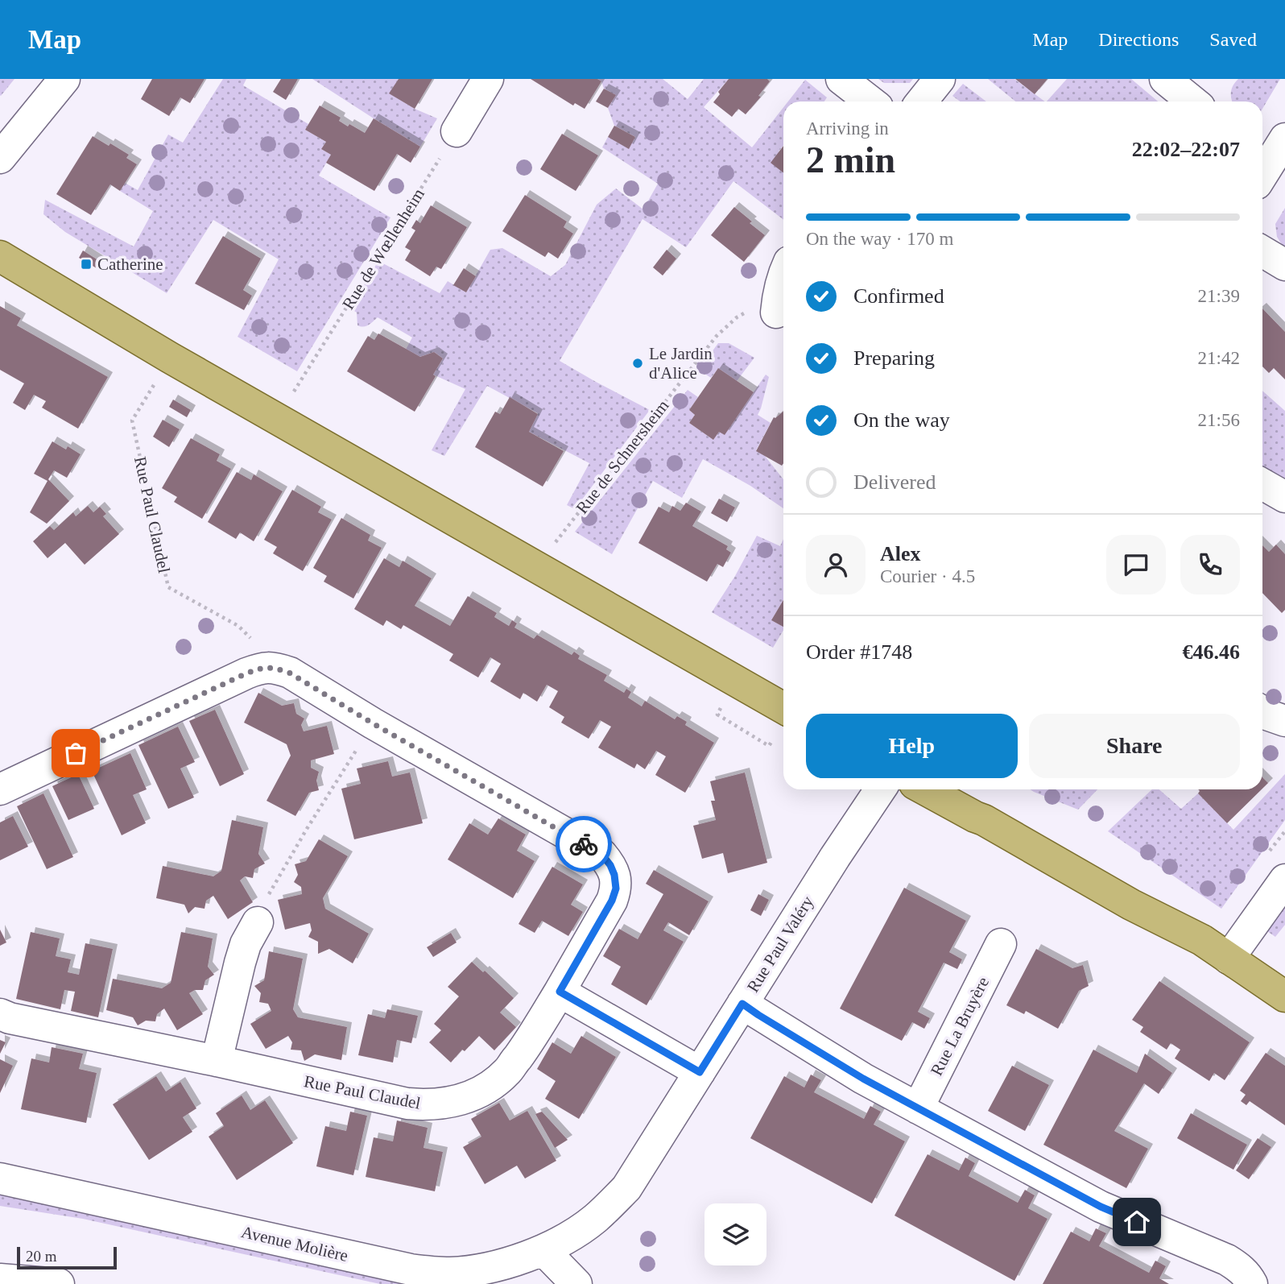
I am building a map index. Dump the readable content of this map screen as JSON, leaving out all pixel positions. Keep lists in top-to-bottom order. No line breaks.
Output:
{"streets":{"street":["Rue Paul Claudel","Rue Paul Valéry","Rue La Bruyère","Avenue Molière"],"path":["Rue de Wœllenheim","Rue de Schnersheim"]},"crossings":[["Rue Paul Valéry","Avenue Molière"]],"places":{"transit":["Catherine"],"other":["Le Jardin d'Alice"]},"scale_bar":"20 m","page":{"header":"Map","nav":["Map","Directions","Saved"],"heading":["2 min","Arriving in","22:02–22:07"],"panel":["Alex","Courier · 4.5","Order #1748","€46.46"],"bar":"On the way · 170 m","list":[["Confirmed","21:39"],["Preparing","21:42"],["On the way","21:56"],"Delivered"],"buttons":["Help","Share"],"scale":"20 m"}}
